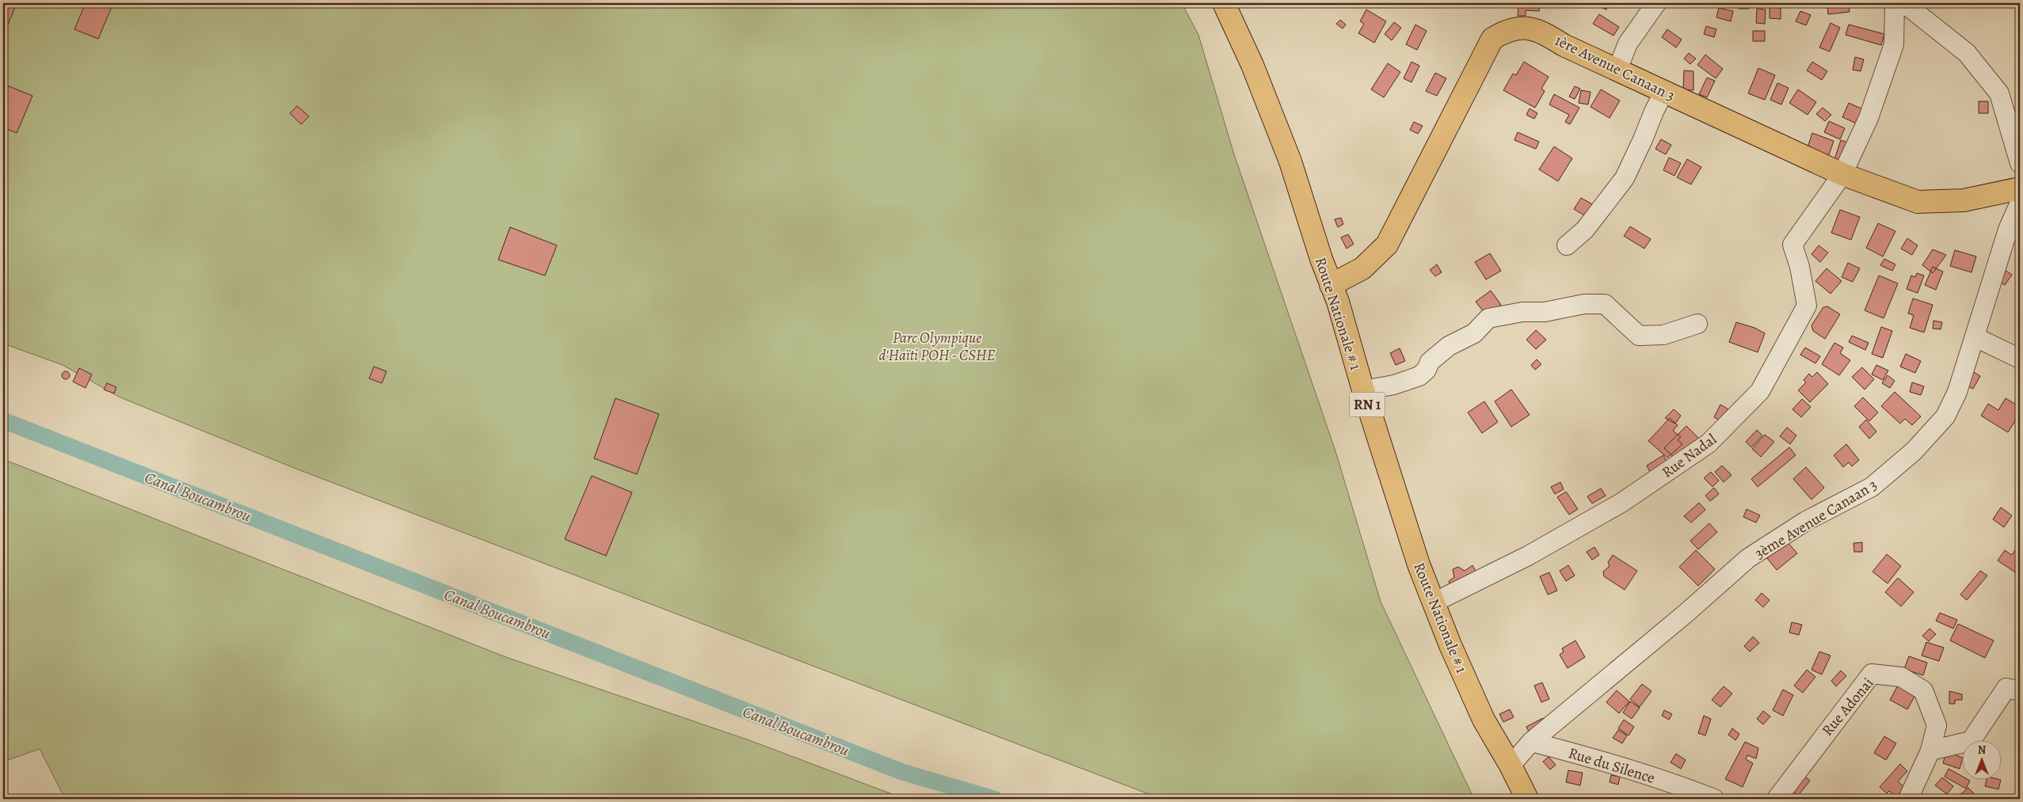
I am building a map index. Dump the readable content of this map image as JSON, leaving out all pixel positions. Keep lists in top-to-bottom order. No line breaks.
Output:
{"streets":{"main road":["1ère Avenue Canaan 3","Route Nationale # 1","RN 1"],"street":["Rue Nadal","3ème Avenue Canaan 3","Rue Adonai","Rue du Silence"]},"crossings":[["1ère Avenue Canaan 3","Route Nationale # 1"],["1ère Avenue Canaan 3","Rue Nadal"],["Route Nationale # 1","Rue Nadal"],["Route Nationale # 1","3ème Avenue Canaan 3"],["3ème Avenue Canaan 3","Rue du Silence"]],"water":["Canal Boucambrou"],"parks":["Parc Olympique d'Haïti POH - CSHE"],"north":"top"}
